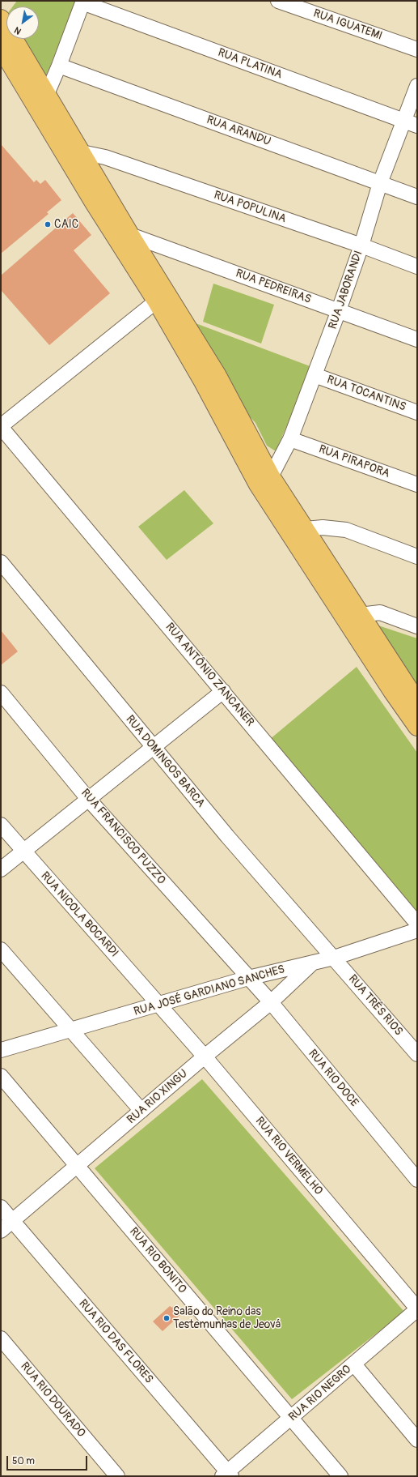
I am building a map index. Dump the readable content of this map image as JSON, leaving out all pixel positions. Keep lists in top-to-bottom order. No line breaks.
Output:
{"streets":{"street":["RUA IGUATEMI","RUA PLATINA","RUA ARANDU","RUA POPULINA","RUA PEDREIRAS","RUA JABORANDI","RUA TOCANTINS","RUA PIRAPORA","RUA ANTÔNIO ZANCANER","RUA DOMINGOS BARCA","RUA FRANCISCO PUZZO","RUA NICOLA BOCARDI","RUA JOSÉ GARDIANO SANCHES","RUA TRÊS RIOS","RUA RIO DOCE","RUA RIO XINGU","RUA RIO VERMELHO","RUA RIO BONITO","RUA RIO DAS FLORES","RUA RIO NEGRO","RUA RIO DOURADO"]},"crossings":[["RUA PLATINA","RUA JABORANDI"],["RUA ARANDU","RUA JABORANDI"],["RUA POPULINA","RUA JABORANDI"],["RUA PEDREIRAS","RUA JABORANDI"],["RUA JABORANDI","RUA TOCANTINS"],["RUA JABORANDI","RUA PIRAPORA"],["RUA DOMINGOS BARCA","RUA JOSÉ GARDIANO SANCHES"],["RUA DOMINGOS BARCA","RUA TRÊS RIOS"],["RUA FRANCISCO PUZZO","RUA JOSÉ GARDIANO SANCHES"],["RUA FRANCISCO PUZZO","RUA RIO DOCE"],["RUA NICOLA BOCARDI","RUA JOSÉ GARDIANO SANCHES"],["RUA NICOLA BOCARDI","RUA RIO VERMELHO"],["RUA JOSÉ GARDIANO SANCHES","RUA TRÊS RIOS"],["RUA JOSÉ GARDIANO SANCHES","RUA RIO DOCE"],["RUA JOSÉ GARDIANO SANCHES","RUA RIO XINGU"],["RUA JOSÉ GARDIANO SANCHES","RUA RIO VERMELHO"],["RUA RIO DOCE","RUA RIO XINGU"],["RUA RIO XINGU","RUA RIO VERMELHO"],["RUA RIO XINGU","RUA RIO BONITO"],["RUA RIO XINGU","RUA RIO DAS FLORES"],["RUA RIO VERMELHO","RUA RIO NEGRO"],["RUA RIO BONITO","RUA RIO NEGRO"],["RUA RIO DAS FLORES","RUA RIO NEGRO"]],"places":["CAIC","Salão do Reino das Testemunhas de Jeová"],"scale_bar":"50 m","north":"bottom left"}
